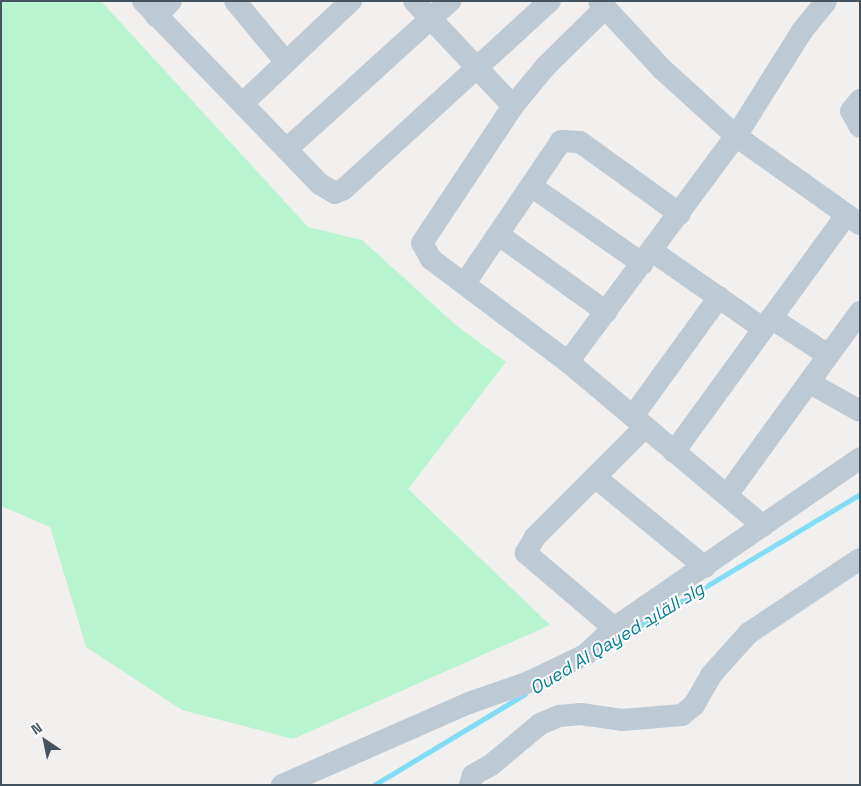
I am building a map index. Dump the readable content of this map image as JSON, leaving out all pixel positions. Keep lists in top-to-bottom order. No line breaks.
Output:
{"water":["Oued Al Qayed واد القايد"],"north":"top left"}
